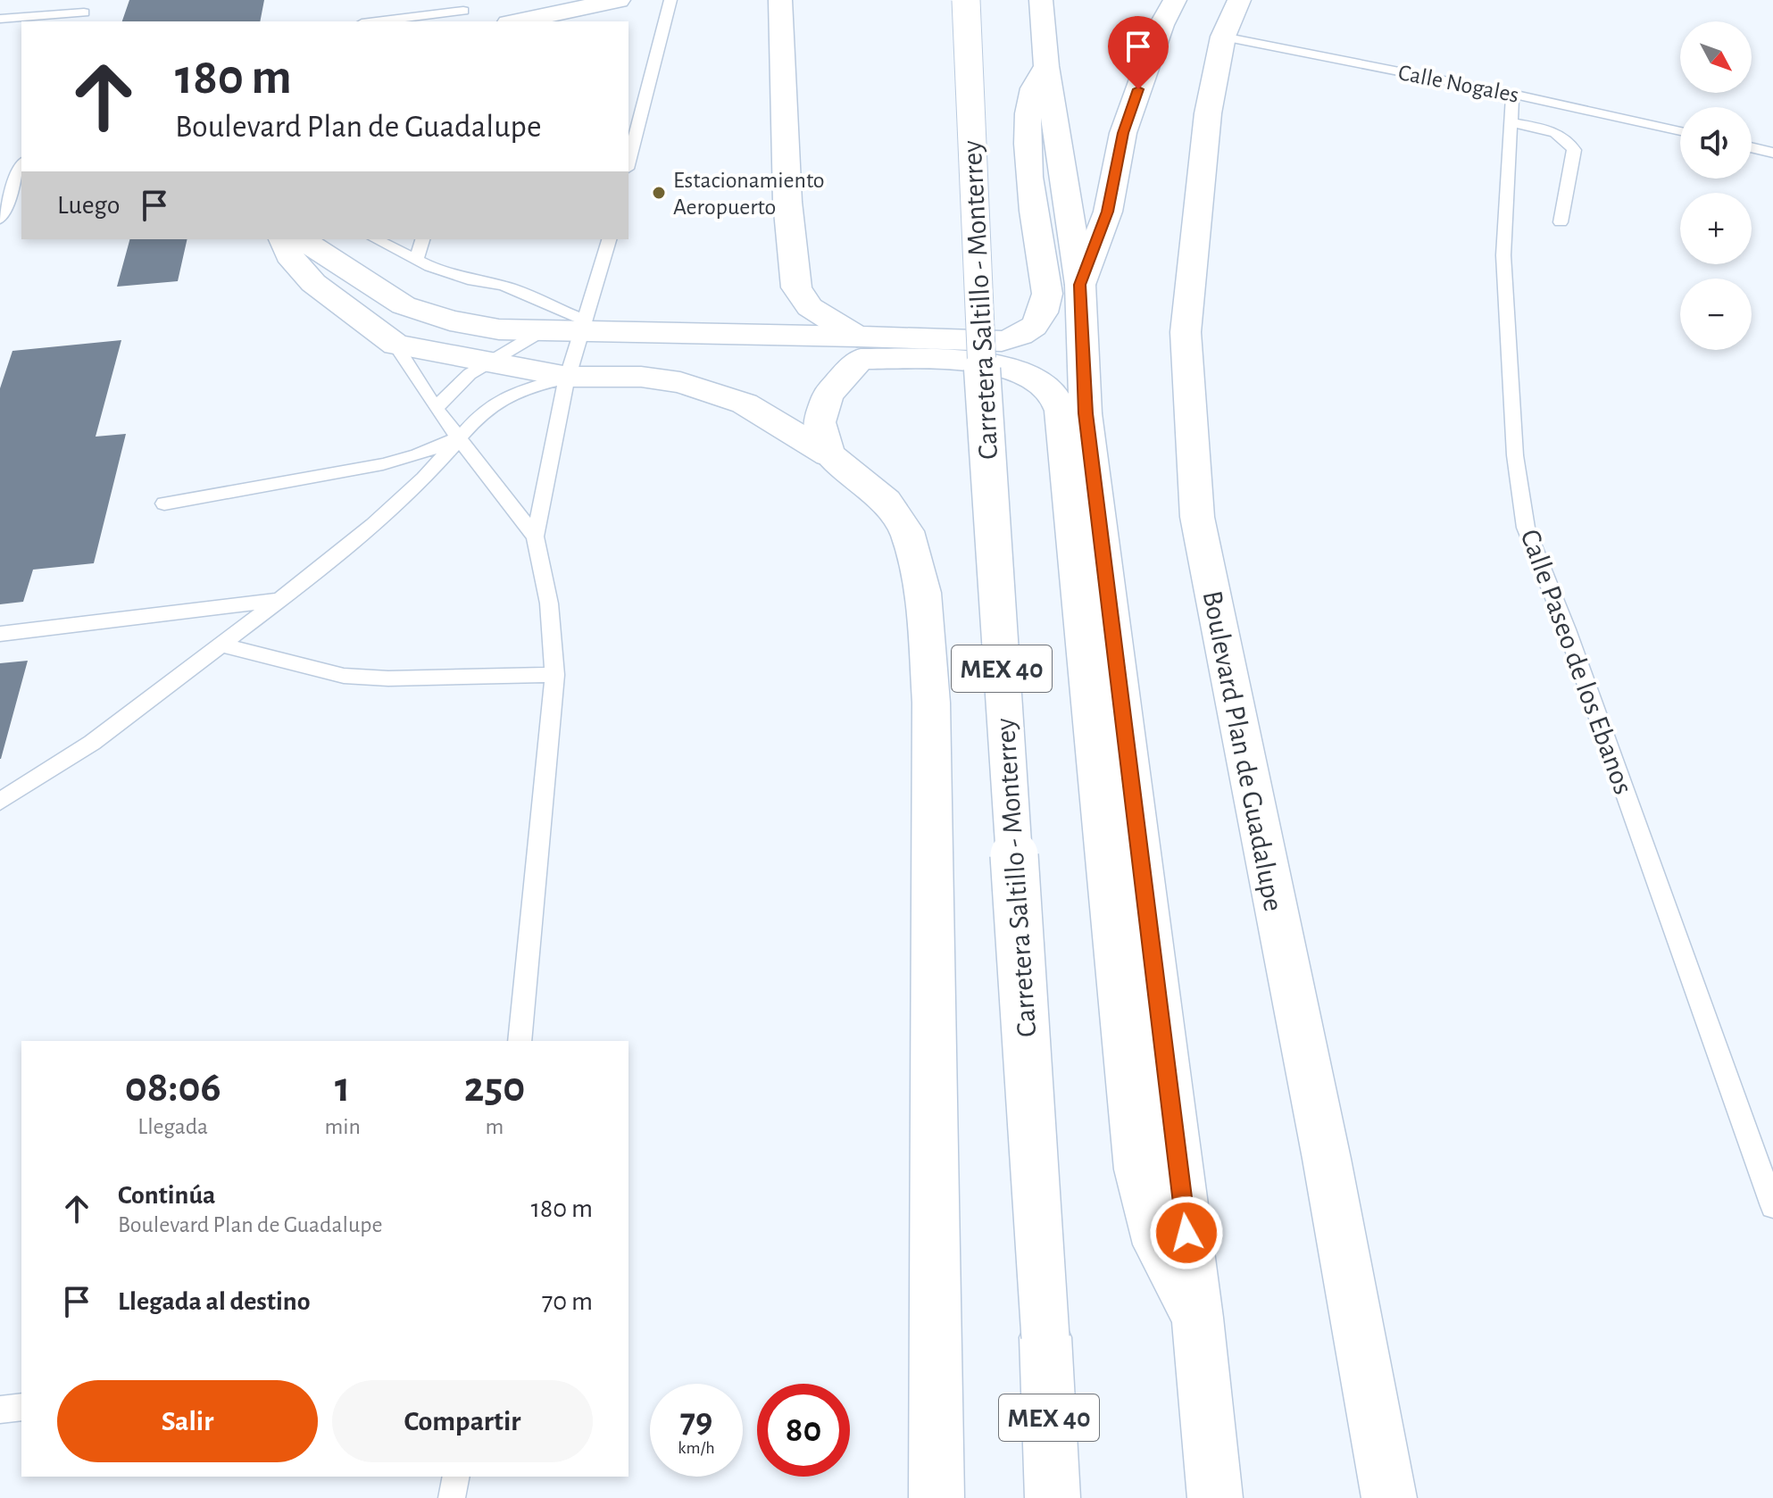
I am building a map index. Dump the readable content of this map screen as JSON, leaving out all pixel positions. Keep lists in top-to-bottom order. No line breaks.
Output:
{"streets":{"main road":["Carretera Saltillo - Monterrey","MEX 40","Boulevard Plan de Guadalupe"],"lane":["Calle Nogales","Calle Paseo de los Ebanos"]},"crossings":[["Calle Nogales","Calle Paseo de los Ebanos"],["Calle Nogales","Boulevard Plan de Guadalupe"]],"places":["Estacionamiento Aeropuerto"],"north":"bottom right","page":{"map_buttons":["+","−"],"turn":["180 m","Boulevard Plan de Guadalupe"],"then":"Luego","eta":["08:06","Llegada","1","min","250","m"],"list":[{"name":"Continúa","note":"Boulevard Plan de Guadalupe","value":"180 m"},{"name":"Llegada al destino","value":"70 m"}],"buttons":["Salir","Compartir"],"speed":"79 km/h","limit":"80"}}
